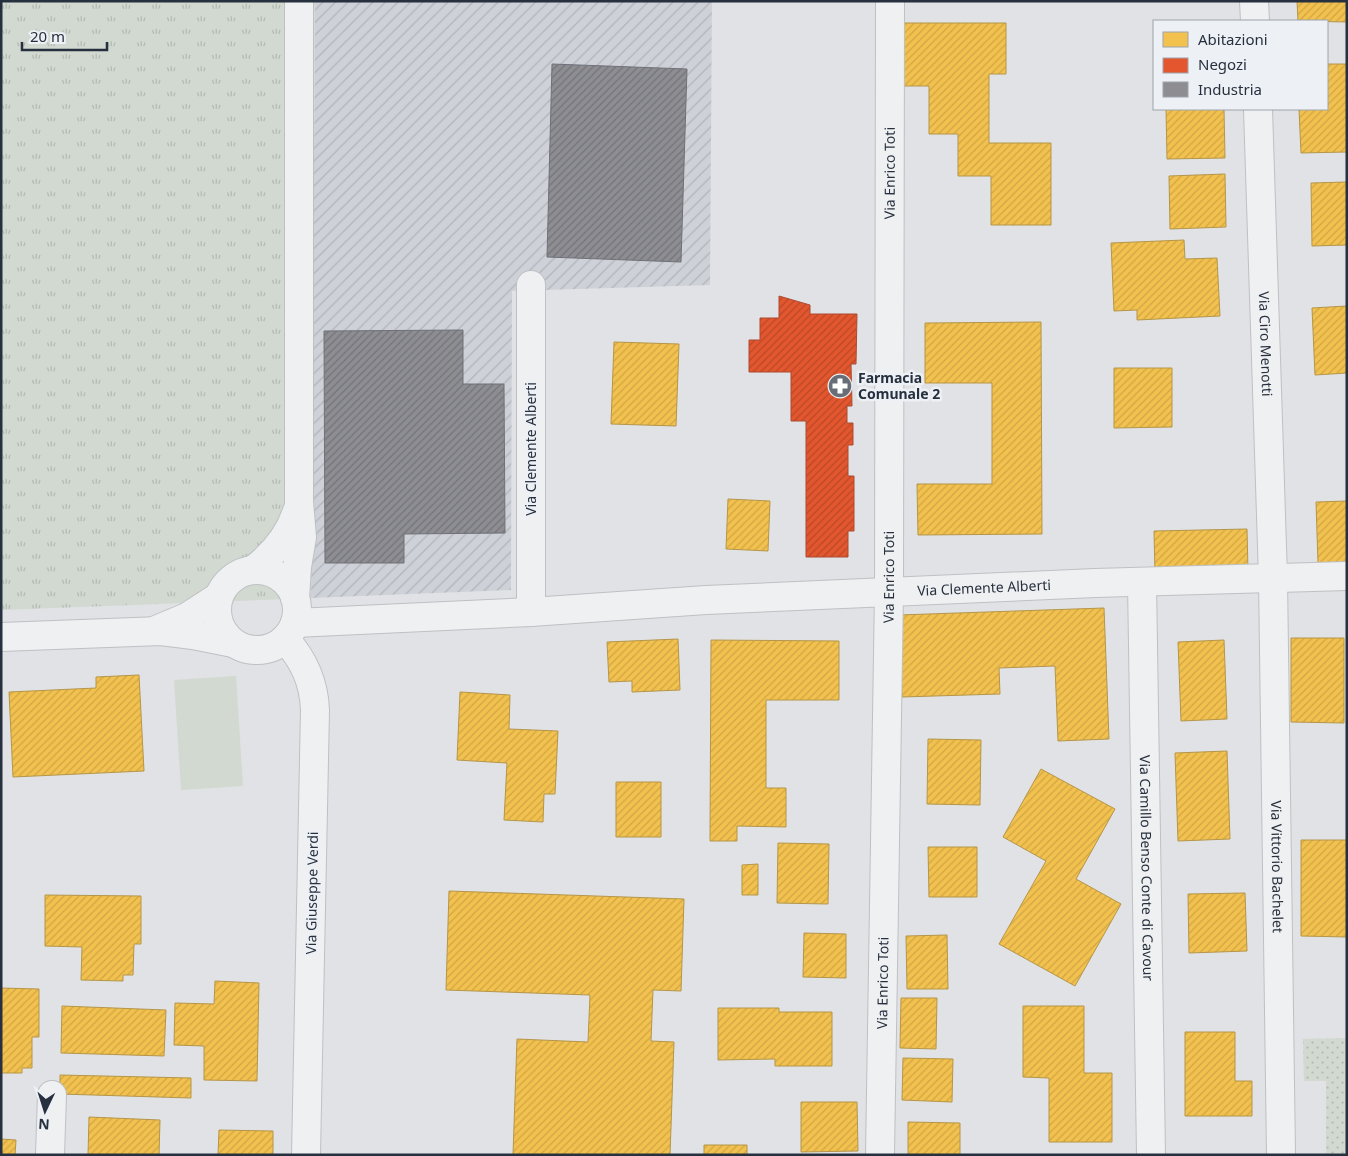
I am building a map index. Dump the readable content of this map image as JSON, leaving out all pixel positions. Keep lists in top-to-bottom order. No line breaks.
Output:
{"streets":{"street":["Via Enrico Toti","Via Ciro Menotti","Via Clemente Alberti","Via Vittorio Bachelet","Via Camillo Benso Conte di Cavour","Via Giuseppe Verdi"]},"crossings":[["Via Enrico Toti","Via Clemente Alberti"],["Via Ciro Menotti","Via Clemente Alberti"],["Via Ciro Menotti","Via Vittorio Bachelet"],["Via Clemente Alberti","Via Vittorio Bachelet"],["Via Clemente Alberti","Via Camillo Benso Conte di Cavour"],["Via Clemente Alberti","Via Giuseppe Verdi"]],"places":{"pharmacy":["Farmacia Comunale 2"]},"legend":["Abitazioni","Negozi","Industria"],"scale_bar":"20 m","north":"bottom"}
